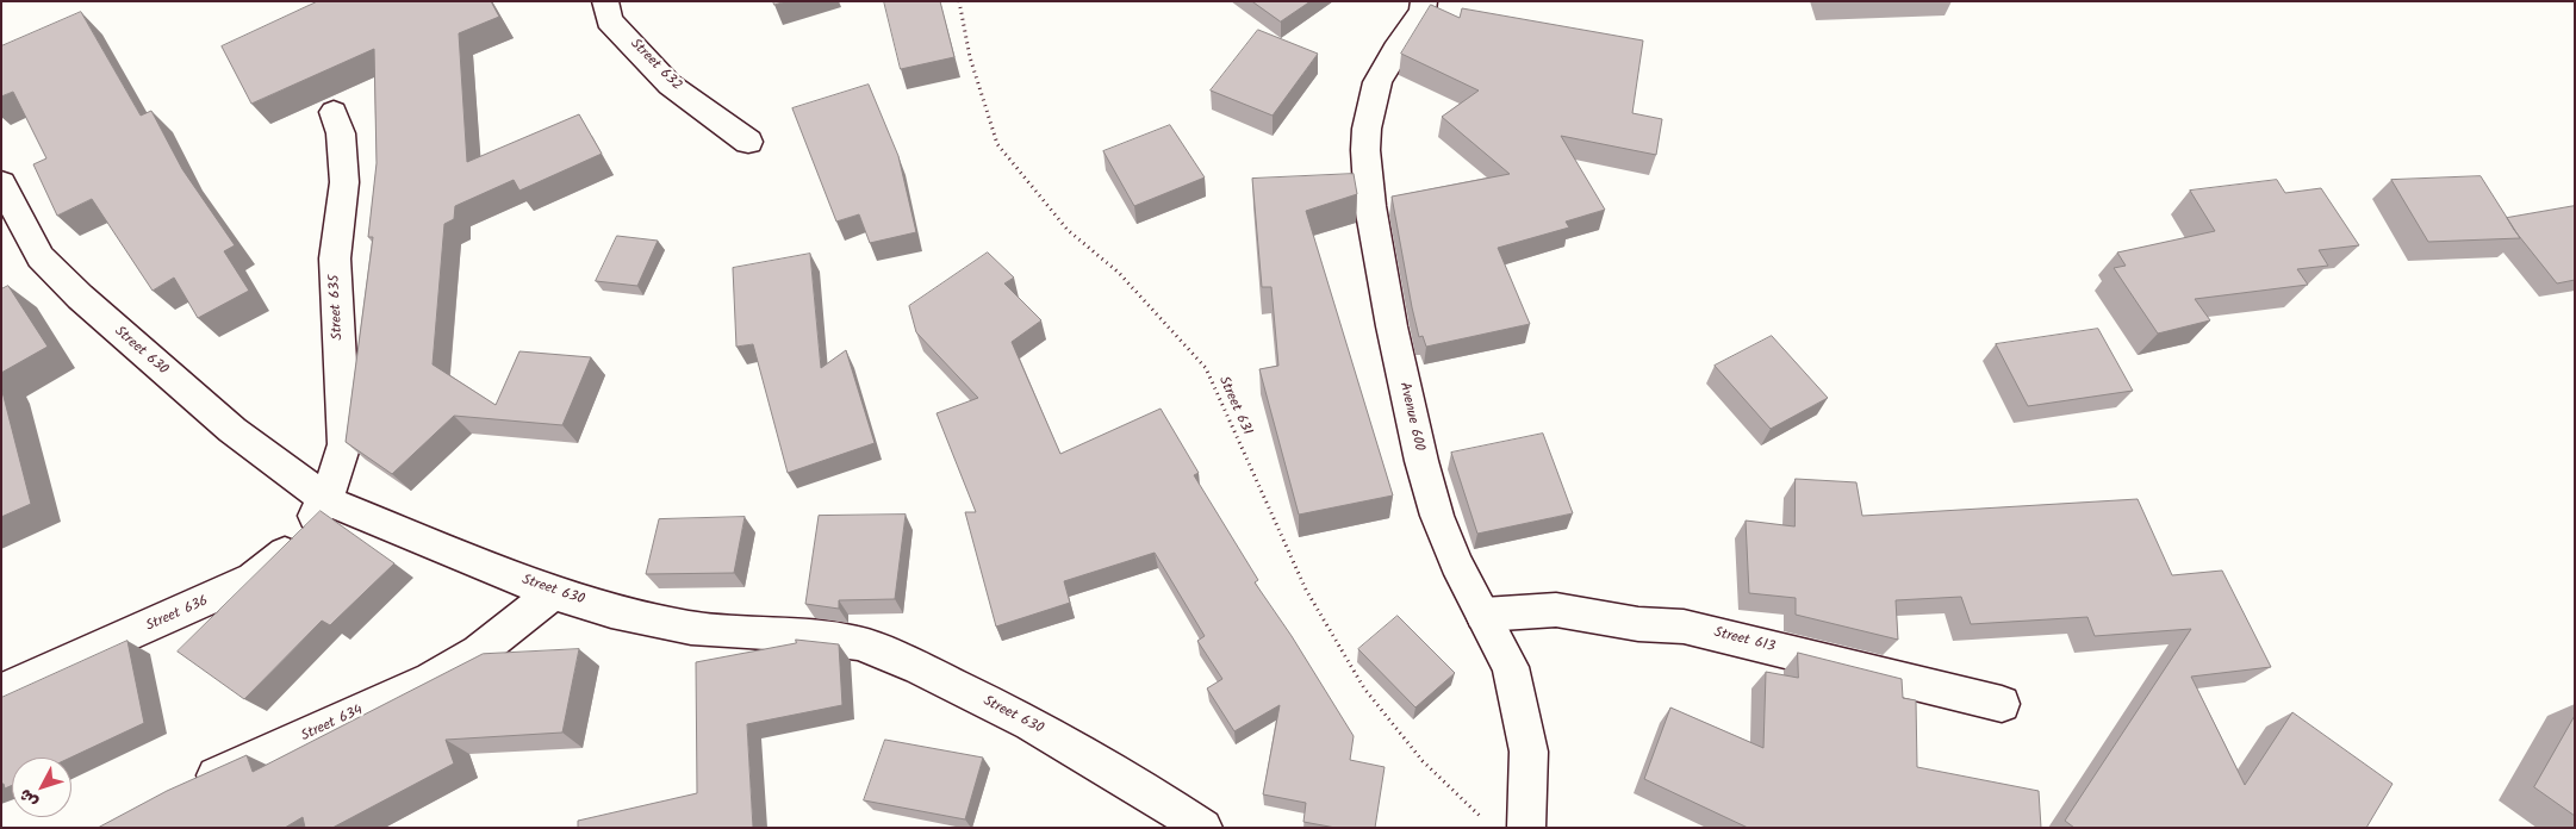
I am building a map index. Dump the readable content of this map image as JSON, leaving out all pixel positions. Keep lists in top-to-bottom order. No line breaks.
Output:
{"streets":{"street":["Street 632","Street 635","Street 630","Avenue 600","Street 636","Street 613","Street 634"],"path":["Street 631"]},"crossings":[["Street 635","Street 630"],["Street 635","Street 636"],["Street 630","Street 636"],["Street 630","Street 634"],["Avenue 600","Street 613"]],"north":"bottom left"}
